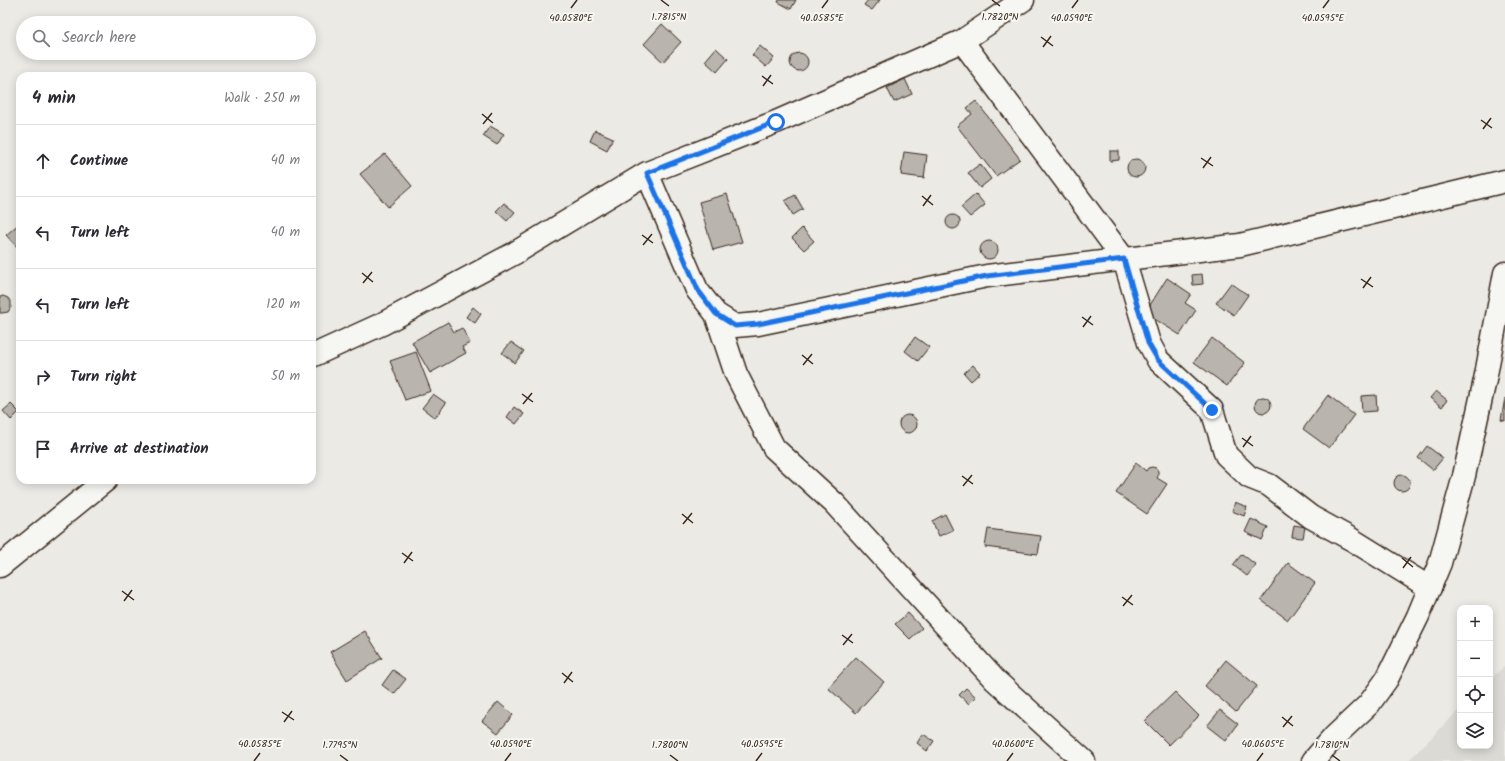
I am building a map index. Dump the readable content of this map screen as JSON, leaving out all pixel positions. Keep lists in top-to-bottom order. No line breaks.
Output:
{"page":{"search":"Search here","heading":["4 min","Walk · 250 m"],"list":[["Continue","40 m"],["Turn left","40 m"],["Turn left","120 m"],["Turn right","50 m"],"Arrive at destination"],"map_buttons":["+","−"]},"coordinates":["1.7815°N","1.7820°N","40.0580°E","40.0585°E","40.0590°E","40.0595°E","40.0600°E","40.0605°E","1.7795°N","1.7800°N","1.7810°N"]}
